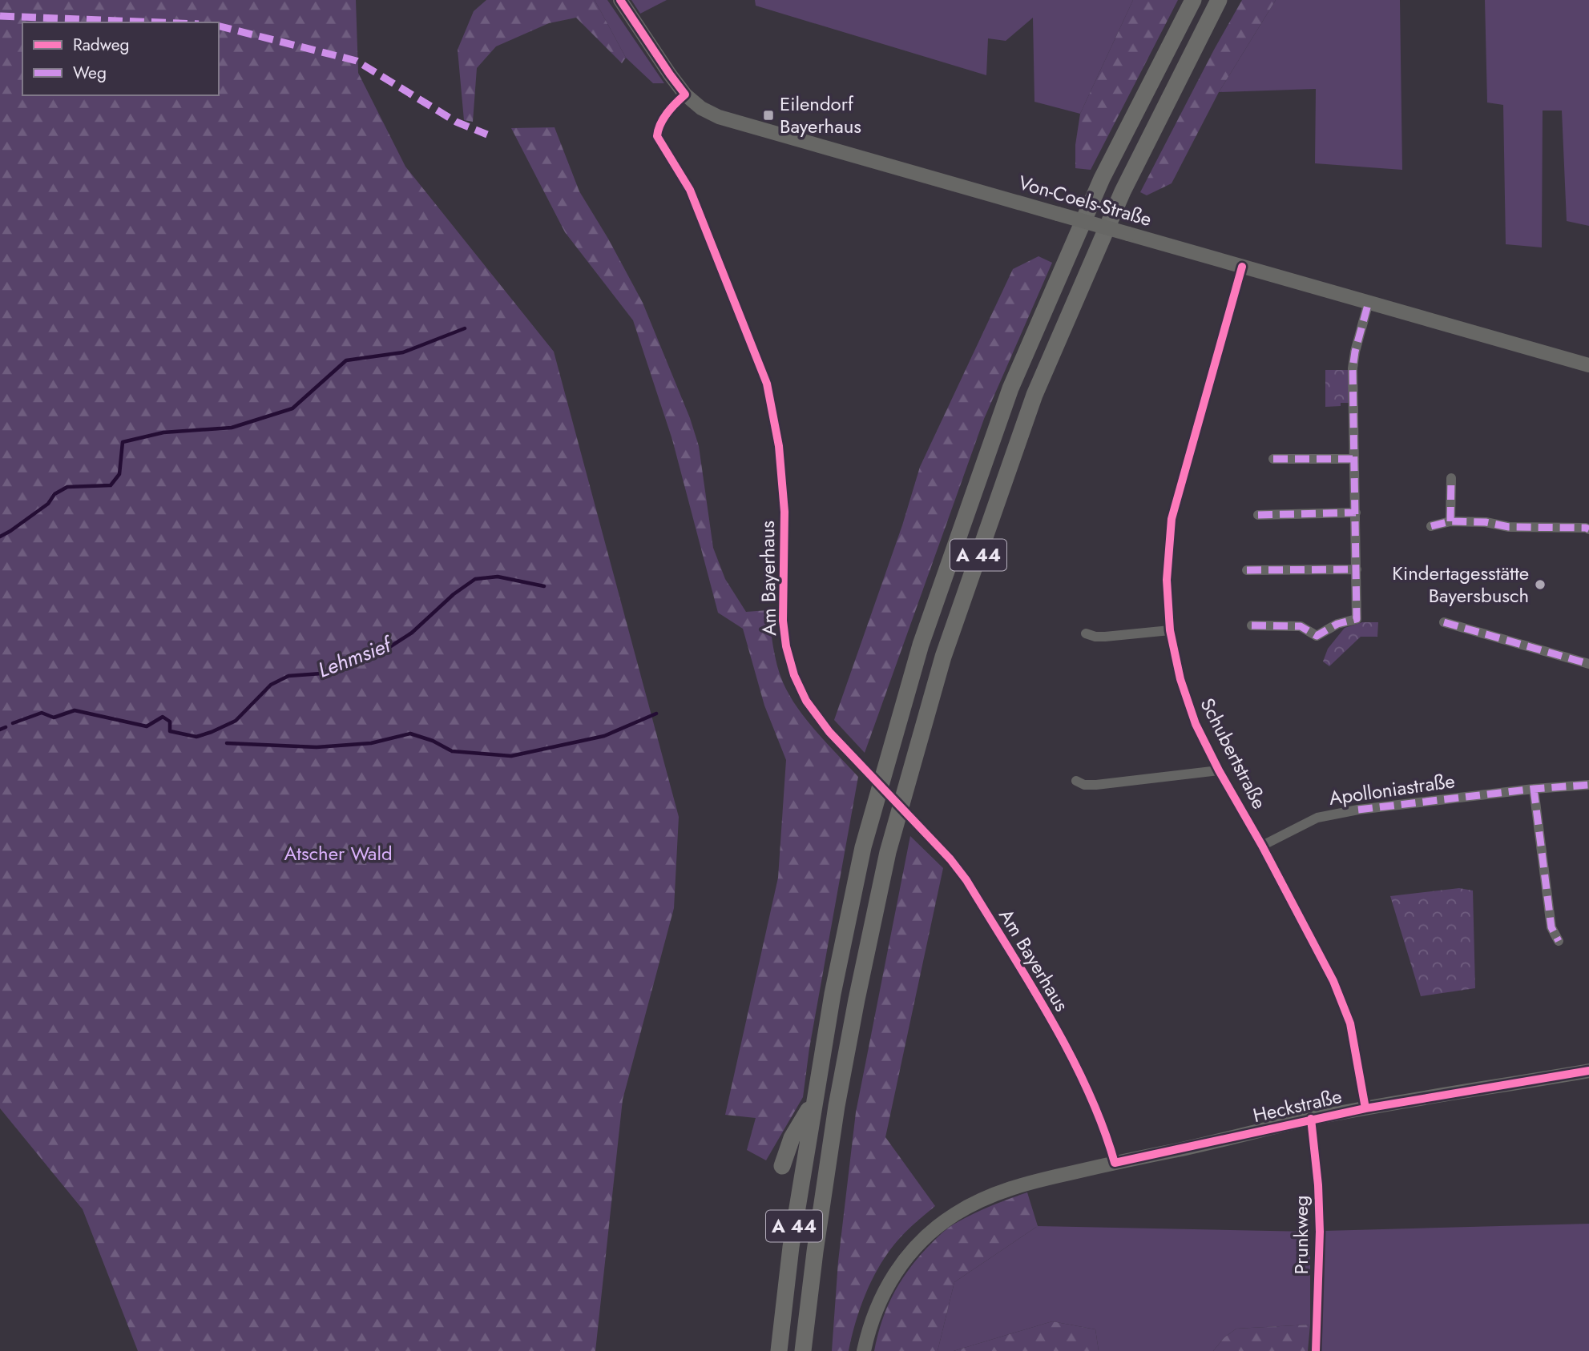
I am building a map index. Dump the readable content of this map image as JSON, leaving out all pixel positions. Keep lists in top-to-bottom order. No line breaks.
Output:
{"streets":{"highway":["A 44"],"main road":["Von-Coels-Straße","Heckstraße"],"street":["Am Bayerhaus","Schubertstraße","Apolloniastraße","Prunkweg"]},"crossings":[["Von-Coels-Straße","Am Bayerhaus"],["Von-Coels-Straße","Schubertstraße"],["Am Bayerhaus","Heckstraße"],["Schubertstraße","Apolloniastraße"],["Schubertstraße","Heckstraße"],["Heckstraße","Prunkweg"]],"water":["Lehmsief"],"parks":["Atscher Wald"],"places":{"transit":["Eilendorf Bayerhaus"],"other":["Kindertagesstätte Bayersbusch"]},"legend":["Radweg","Weg"]}
